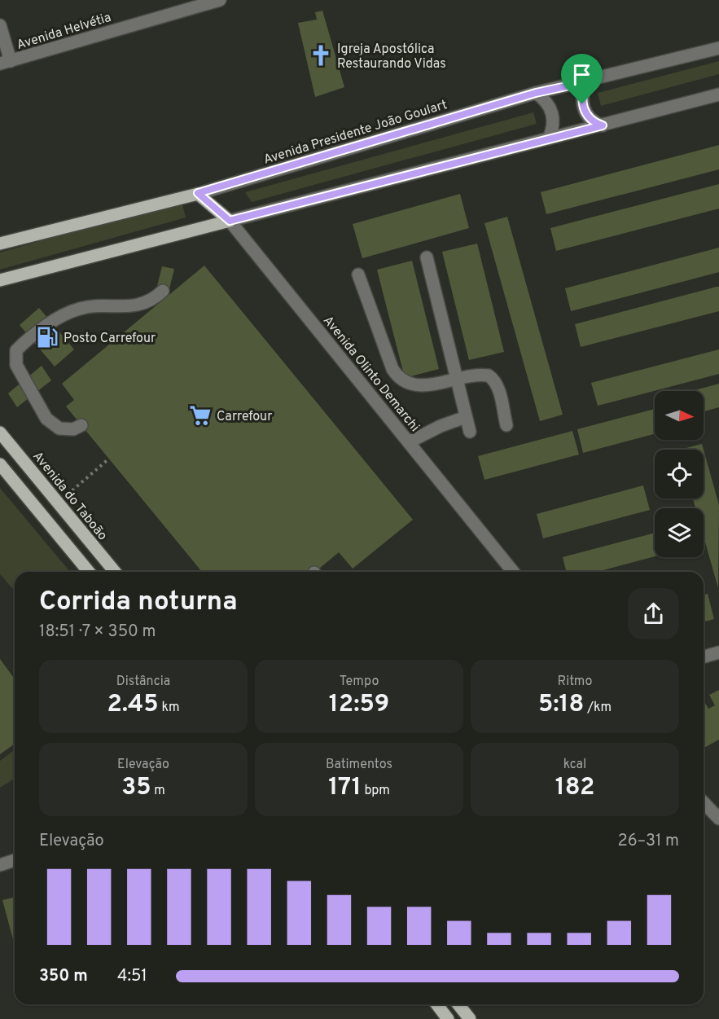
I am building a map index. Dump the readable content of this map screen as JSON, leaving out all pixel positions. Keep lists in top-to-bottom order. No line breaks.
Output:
{"streets":{"main road":["Avenida Presidente João Goulart","Avenida Olinto Demarchi","Avenida do Taboão"],"street":["Avenida Helvétia"]},"crossings":[["Avenida Presidente João Goulart","Avenida Olinto Demarchi"]],"places":{"church":["Igreja Apostólica Restaurando Vidas"],"fuel station":["Posto Carrefour"],"supermarket":["Carrefour"]},"north":"right","page":{"heading":["Corrida noturna","18:51 · 7 × 350 m"],"stats":[["Distância","2.45 km"],["Tempo","12:59"],["Ritmo","5:18 /km"],["Elevação","35 m"],["Batimentos","171 bpm"],["kcal","182"]],"chart":["Elevação","26–31 m"],"list":[{"name":"350 m","note":"4:51"}]}}
